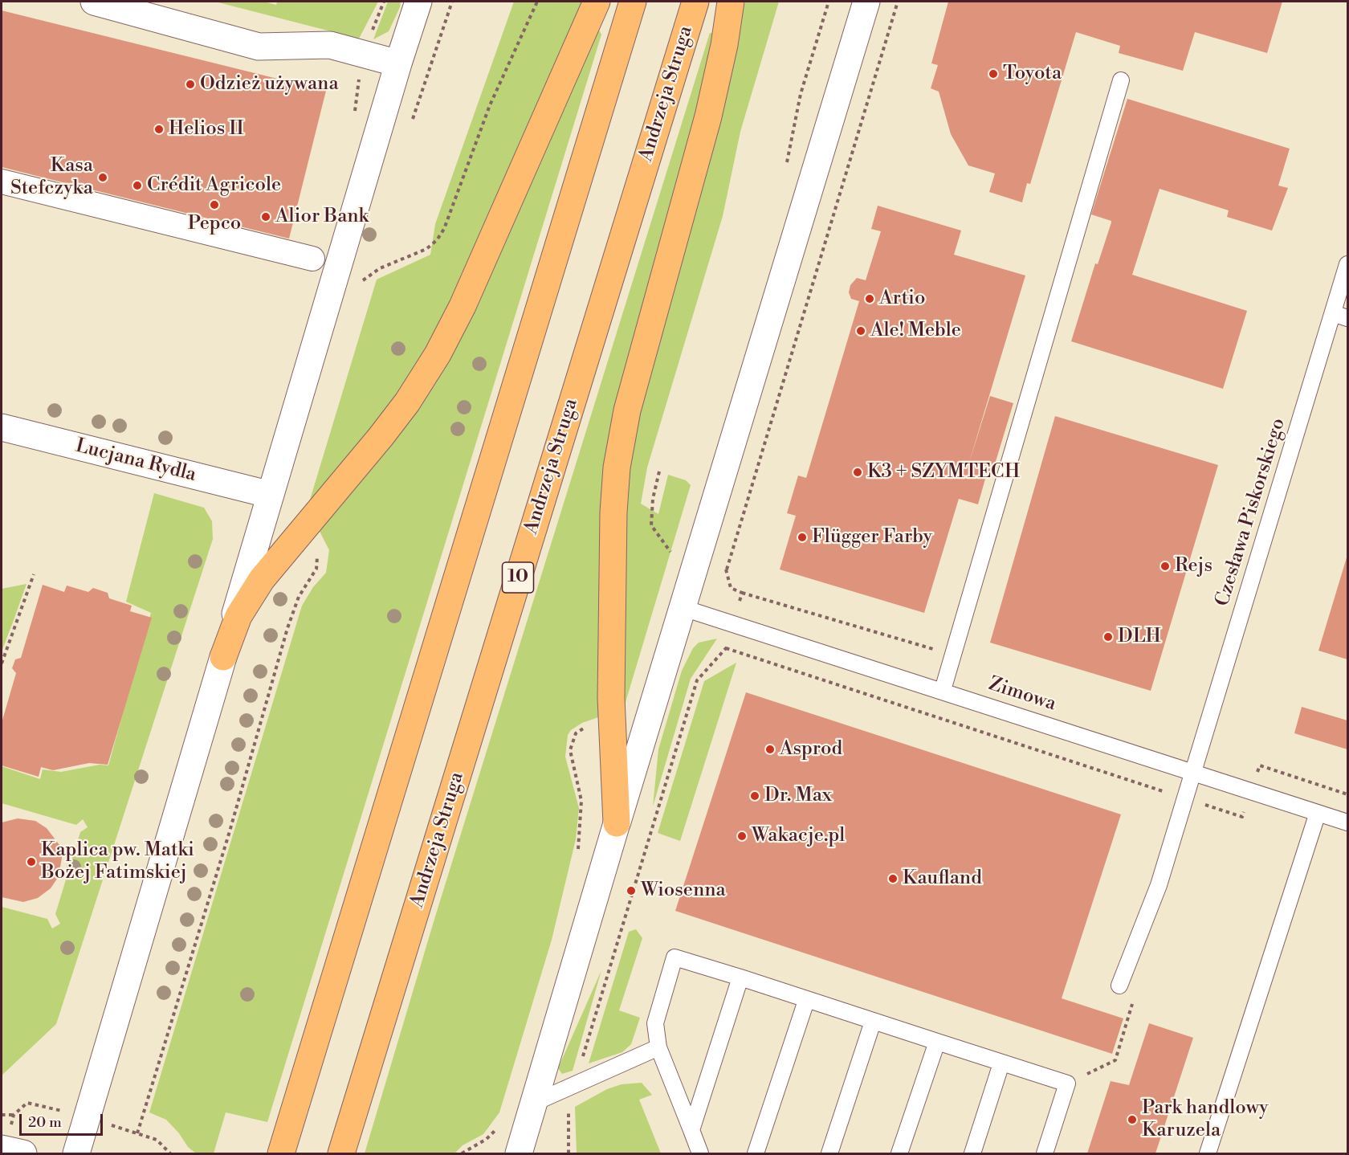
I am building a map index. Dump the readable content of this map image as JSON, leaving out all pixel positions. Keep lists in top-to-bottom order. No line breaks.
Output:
{"streets":{"main road":["Andrzeja Struga","10"],"street":["Lucjana Rydla"],"lane":["Czesława Piskorskiego","Zimowa"]},"crossings":[["Czesława Piskorskiego","Zimowa"]],"places":["Toyota","Odzież używana","Helios II","Kasa Stefczyka","Crédit Agricole","Pepco","Alior Bank","Artio","Ale! Meble","K3 + SZYMTECH","Flügger Farby","Rejs","DLH","Asprod","Dr. Max","Wakacje.pl","Kaplica pw. Matki Bożej Fatimskiej","Kaufland","Wiosenna","Park handlowy Karuzela"],"scale_bar":"20 m"}
